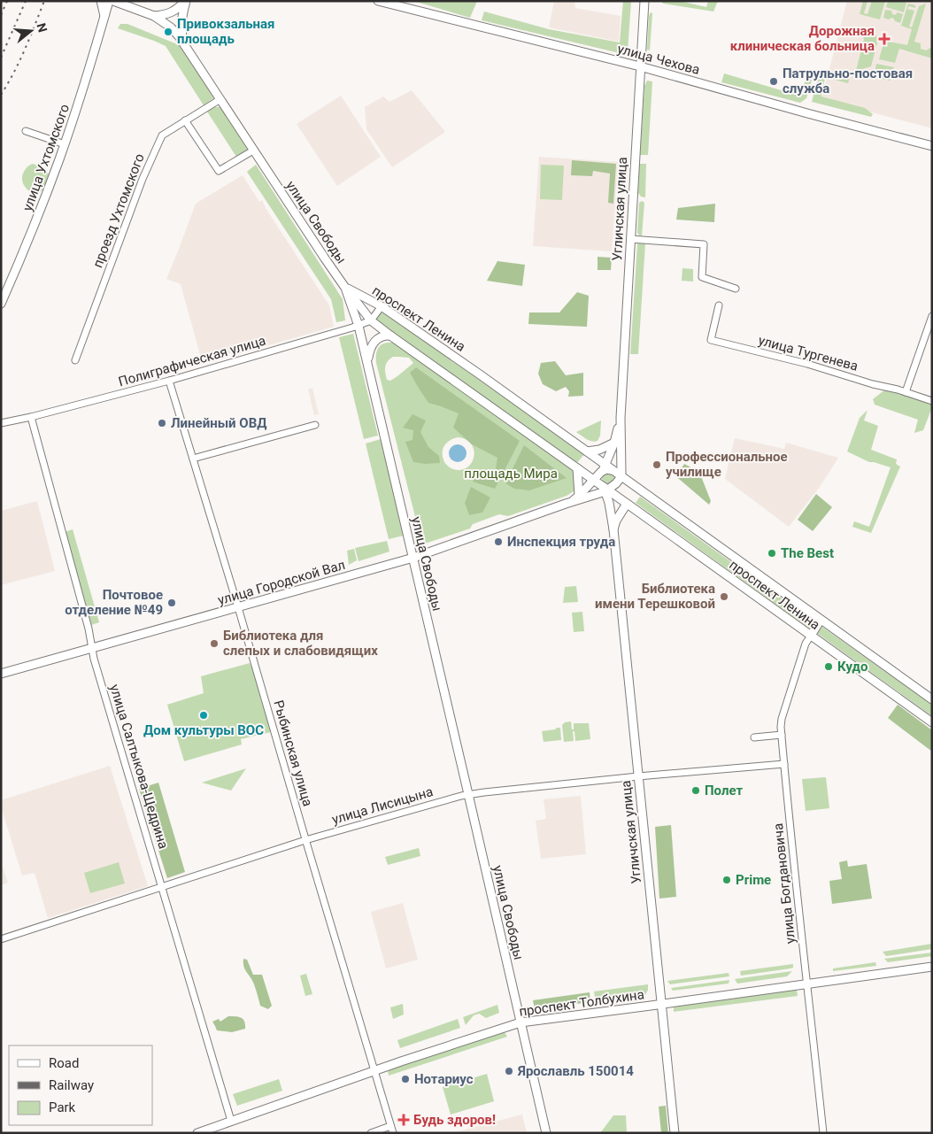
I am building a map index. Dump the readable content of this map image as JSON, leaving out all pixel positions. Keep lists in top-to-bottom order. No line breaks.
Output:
{"streets":{"main road":["улица Чехова","улица Ухтомского","Угличская улица","улица Свободы","проспект Ленина","улица Городской Вал","проспект Толбухина"],"street":["проезд Ухтомского","улица Тургенева","Полиграфическая улица","Рыбинская улица","улица Салтыкова-Щедрина","улица Лисицына","улица Богдановича"]},"crossings":[["улица Чехова","Угличская улица"],["Угличская улица","проспект Ленина"],["Угличская улица","улица Городской Вал"],["Угличская улица","улица Лисицына"],["Угличская улица","проспект Толбухина"],["проезд Ухтомского","улица Свободы"],["улица Свободы","проспект Ленина"],["улица Свободы","Полиграфическая улица"],["улица Свободы","улица Городской Вал"],["улица Свободы","улица Лисицына"],["улица Свободы","проспект Толбухина"],["проспект Ленина","Полиграфическая улица"],["проспект Ленина","улица Городской Вал"],["проспект Ленина","улица Богдановича"],["Полиграфическая улица","Рыбинская улица"],["Полиграфическая улица","улица Салтыкова-Щедрина"],["улица Городской Вал","Рыбинская улица"],["улица Городской Вал","улица Салтыкова-Щедрина"],["Рыбинская улица","улица Лисицына"],["Рыбинская улица","проспект Толбухина"],["улица Салтыкова-Щедрина","улица Лисицына"],["улица Салтыкова-Щедрина","проспект Толбухина"],["улица Лисицына","улица Богдановича"],["улица Богдановича","проспект Толбухина"]],"parks":["площадь Мира"],"places":{"other":["Привокзальная площадь","Патрульно-постовая служба","Линейный ОВД","Профессиональное училище","Инспекция труда","The Best","Библиотека имени Терешковой","Почтовое отделение №49","Библиотека для слепых и слабовидящих","Кудо","Дом культуры ВОС","Полет","Prime","Ярославль 150014","Нотариус"],"health":["Дорожная клиническая больница","Будь здоров!"]},"legend":["Road","Railway","Park"],"north":"right"}
